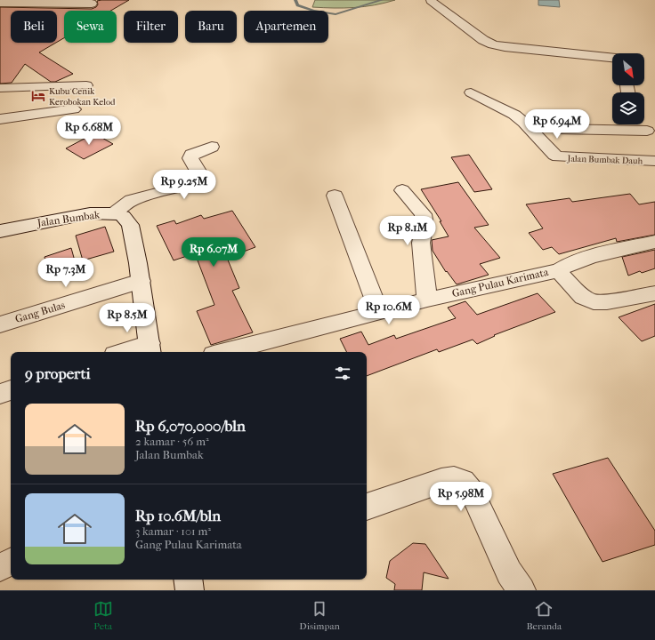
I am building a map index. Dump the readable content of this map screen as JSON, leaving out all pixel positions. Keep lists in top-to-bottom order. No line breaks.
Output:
{"streets":{"street":["Jalan Bumbak Dauh","Jalan Bumbak","Gang Pulau Karimata","Gang Bulas"]},"crossings":[["Jalan Bumbak","Gang Bulas"]],"places":{"hotel":["Kubu Cenik Kerobokan Kelod"]},"north":"bottom right","page":{"chip":["Beli","Sewa","Filter","Baru","Apartemen"],"price":["Rp 6.94M","Rp 6.68M","Rp 9.25M","Rp 8.1M","Rp 6.07M","Rp 7.3M","Rp 10.6M","Rp 8.5M","Rp 5.98M"],"heading":"9 properti","list":[{"name":"Rp 6,070,000/bln","note":"2 kamar · 56 m² · Jalan Bumbak"},{"name":"Rp 10.6M/bln","note":"3 kamar · 101 m² · Gang Pulau Karimata"}],"tabs":["Peta","Disimpan","Beranda"]}}
